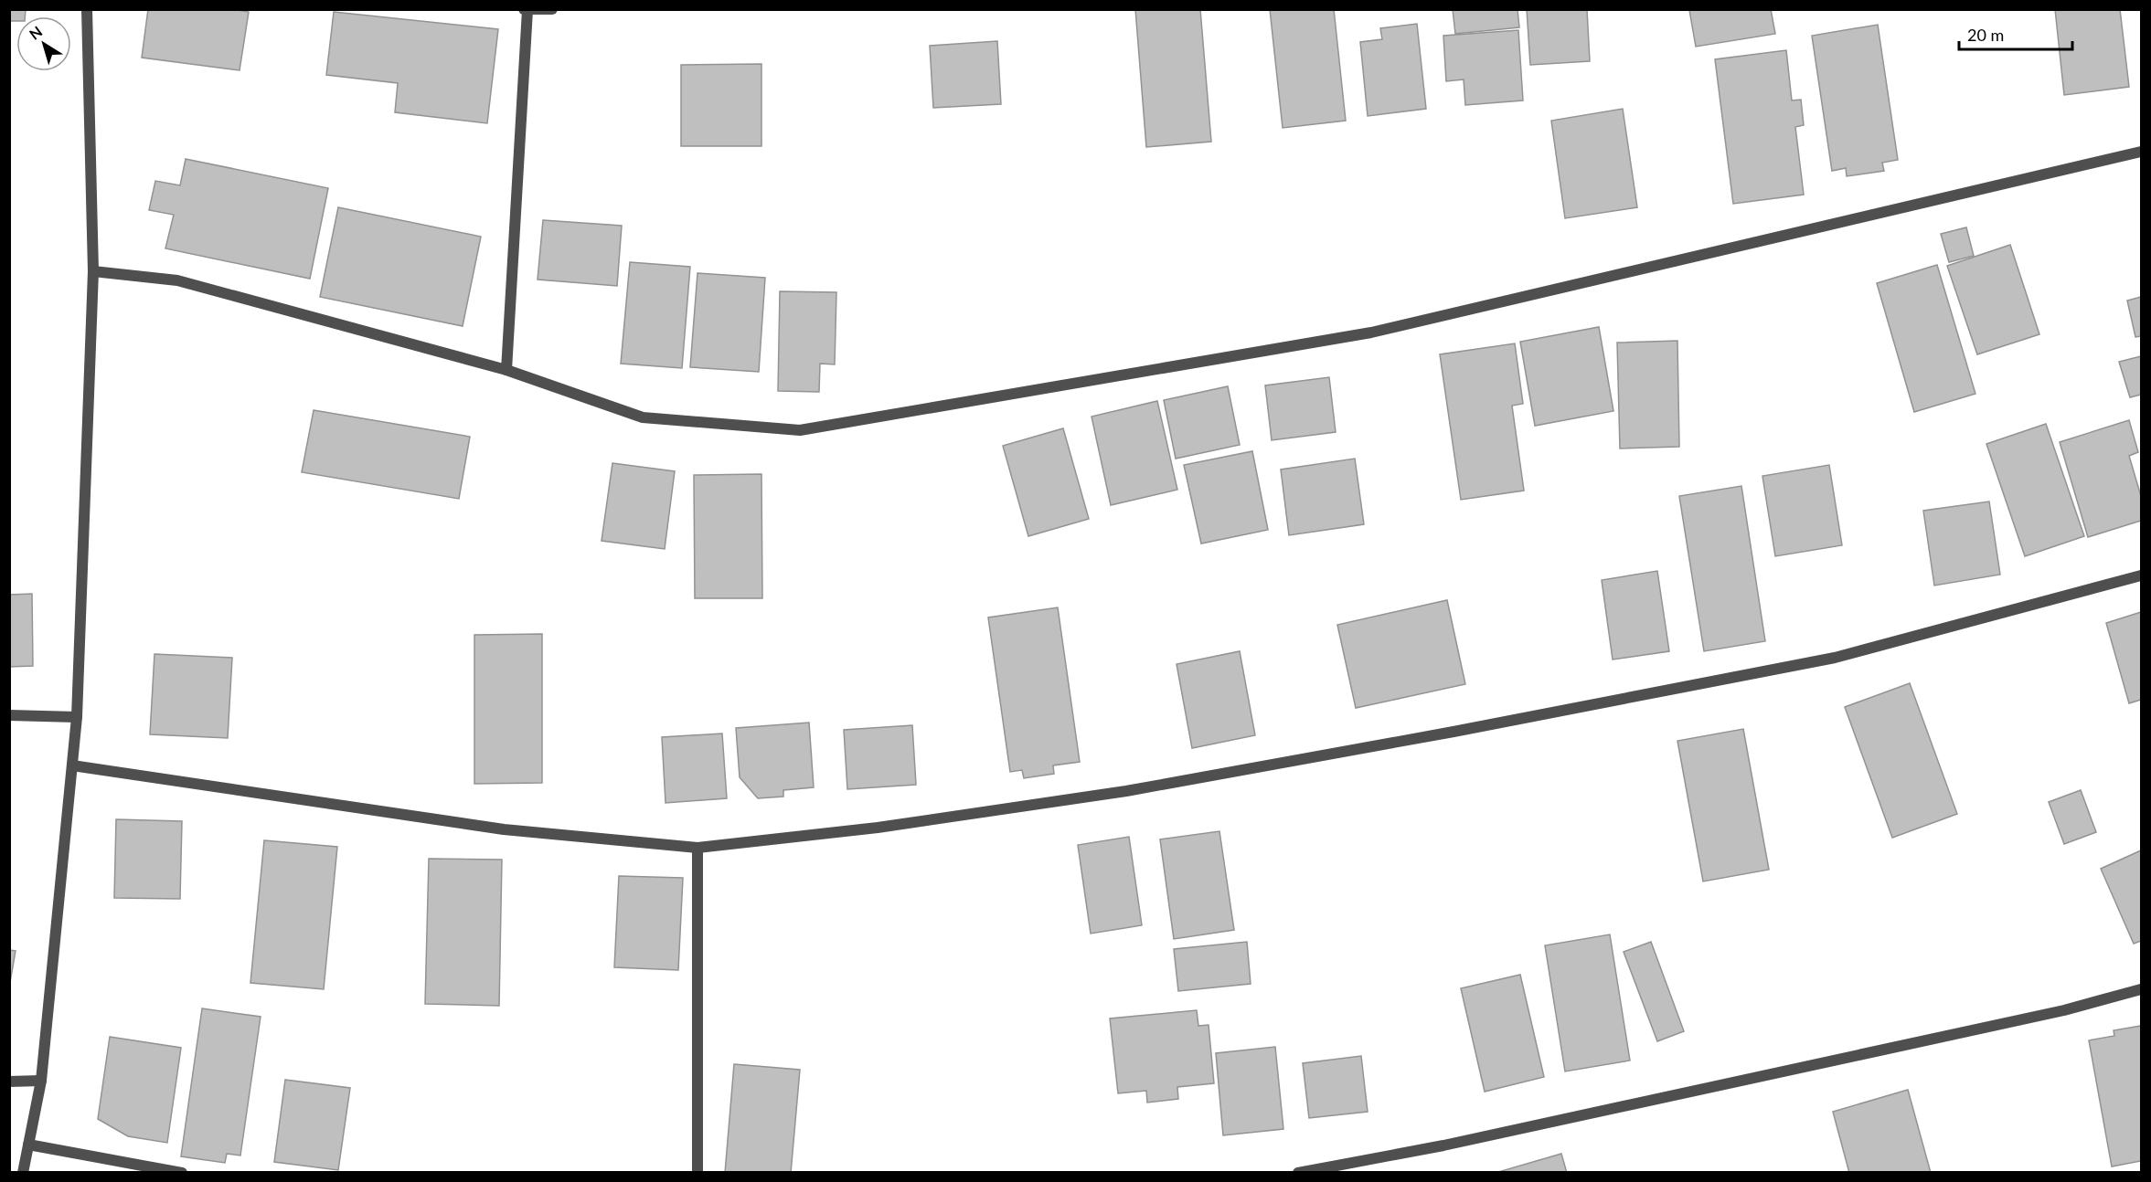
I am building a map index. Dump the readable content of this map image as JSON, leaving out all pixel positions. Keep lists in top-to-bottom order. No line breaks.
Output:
{"scale_bar":"20 m","north":"top left"}
